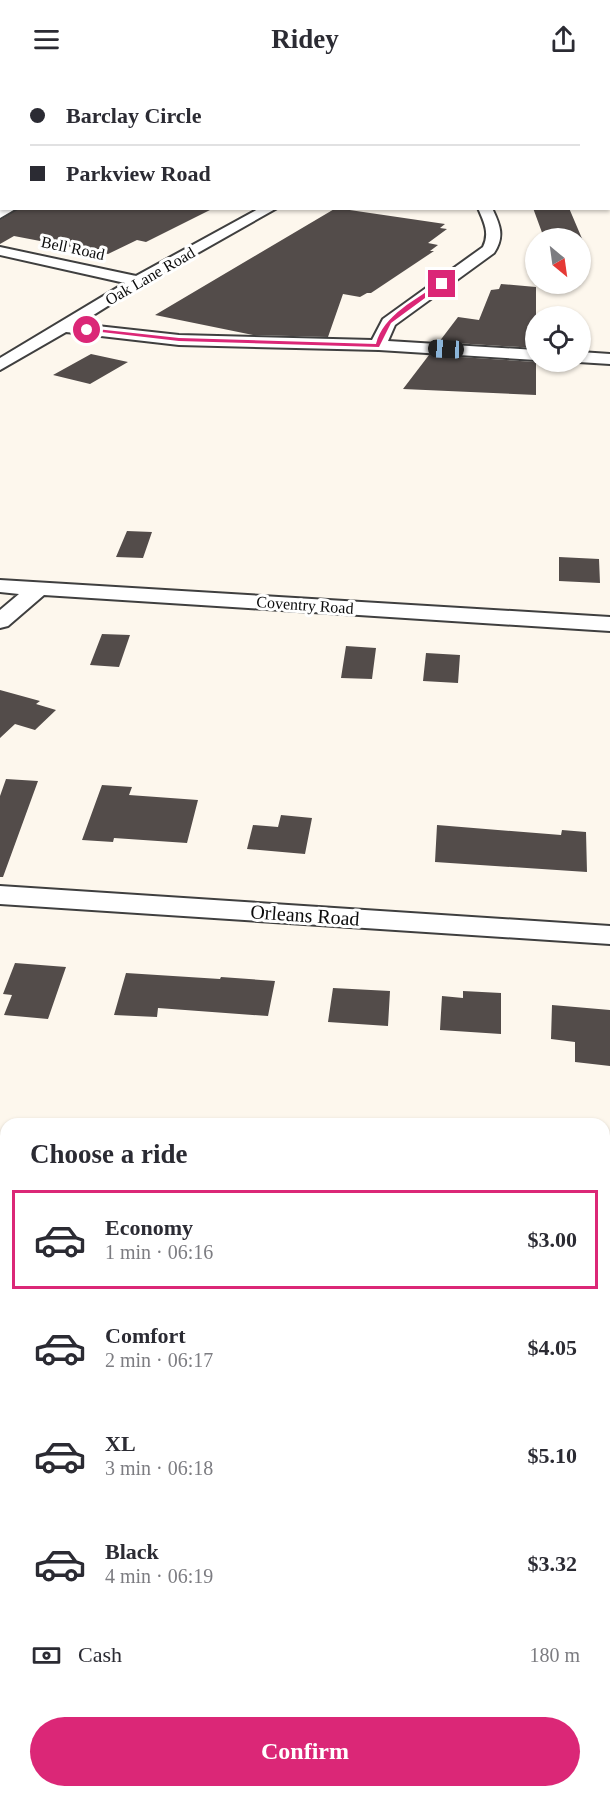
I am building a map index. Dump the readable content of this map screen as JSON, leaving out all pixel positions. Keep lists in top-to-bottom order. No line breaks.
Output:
{"streets":{"street":["Bell Road","Oak Lane Road","Coventry Road","Orleans Road"]},"crossings":[["Bell Road","Oak Lane Road"]],"north":"bottom right","page":{"header":"Ridey","banner":["Barclay Circle","Parkview Road"],"heading":"Choose a ride","list":[{"name":"Economy","note":"1 min · 06:16","value":"$3.00"},{"name":"Comfort","note":"2 min · 06:17","value":"$4.05"},{"name":"XL","note":"3 min · 06:18","value":"$5.10"},{"name":"Black","note":"4 min · 06:19","value":"$3.32"}],"pay":["Cash","180 m"],"buttons":"Confirm"}}
